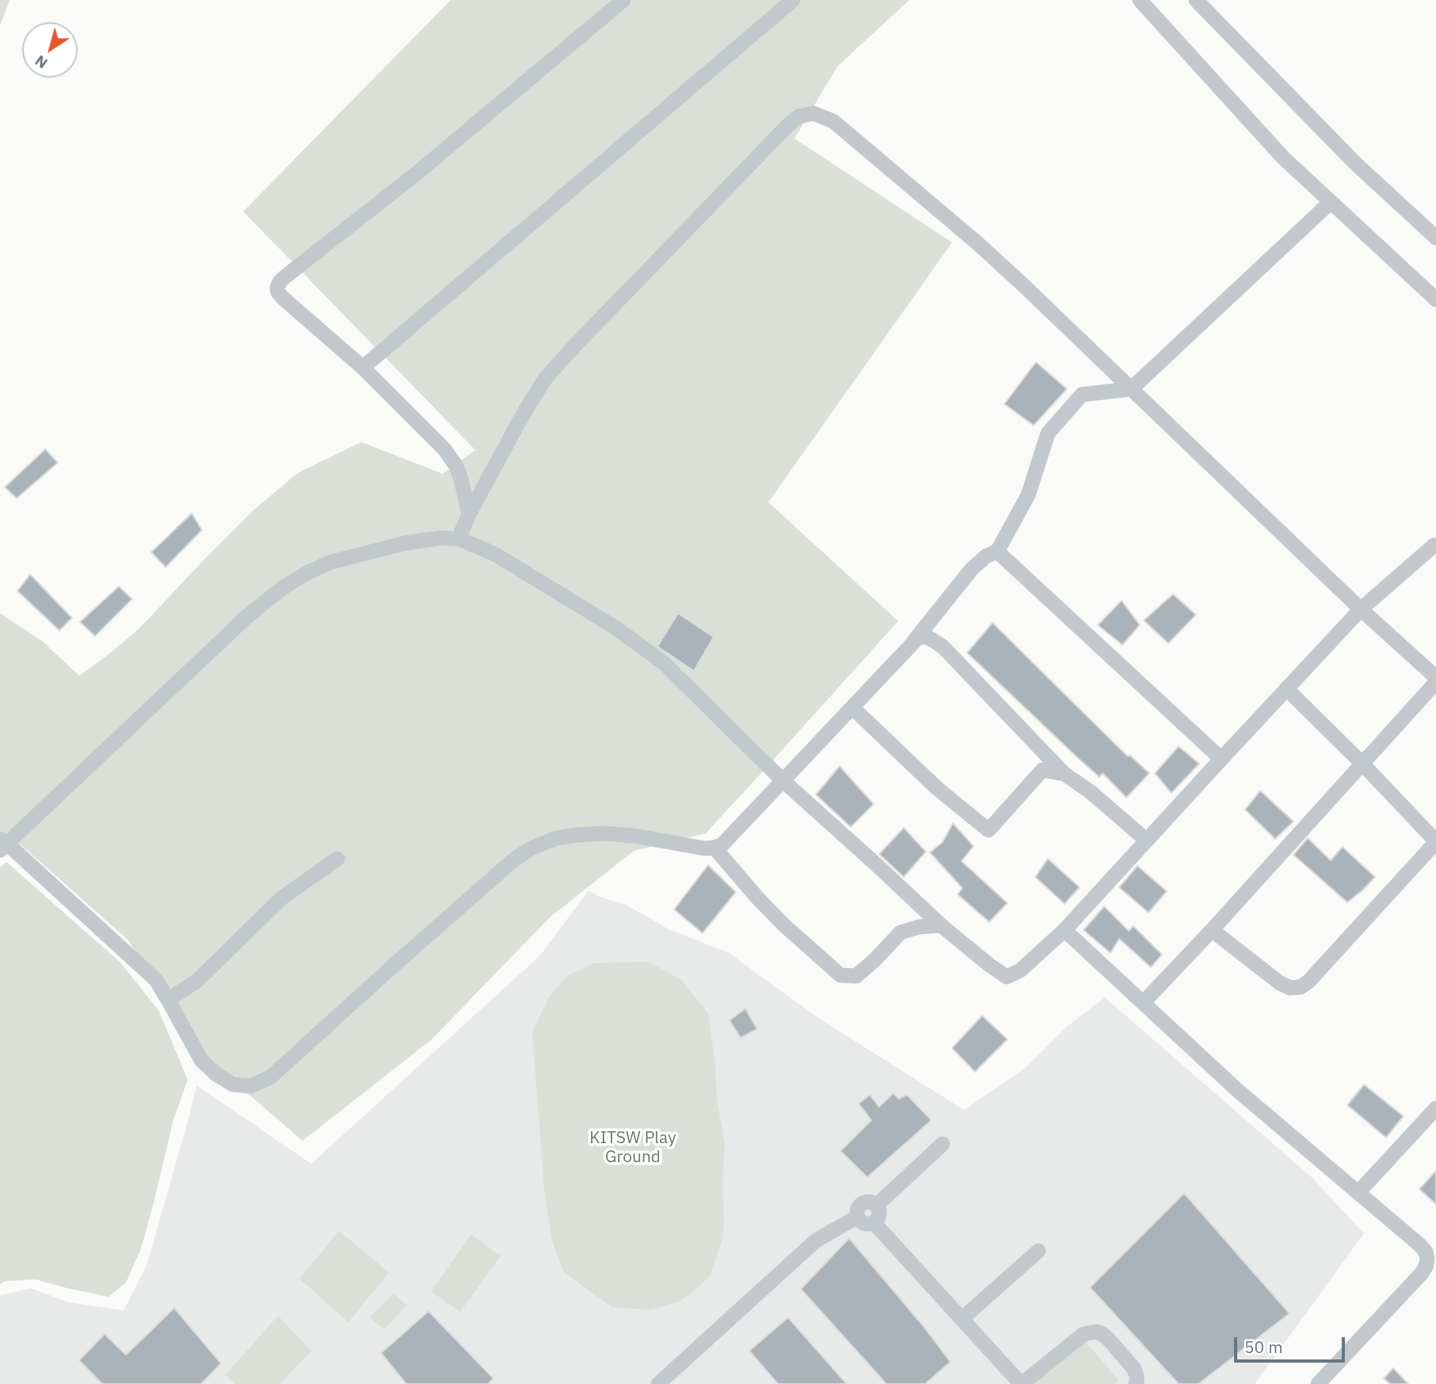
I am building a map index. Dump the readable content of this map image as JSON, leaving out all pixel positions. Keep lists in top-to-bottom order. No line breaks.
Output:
{"parks":["KITSW Play Ground"],"scale_bar":"50 m","north":"bottom left"}
